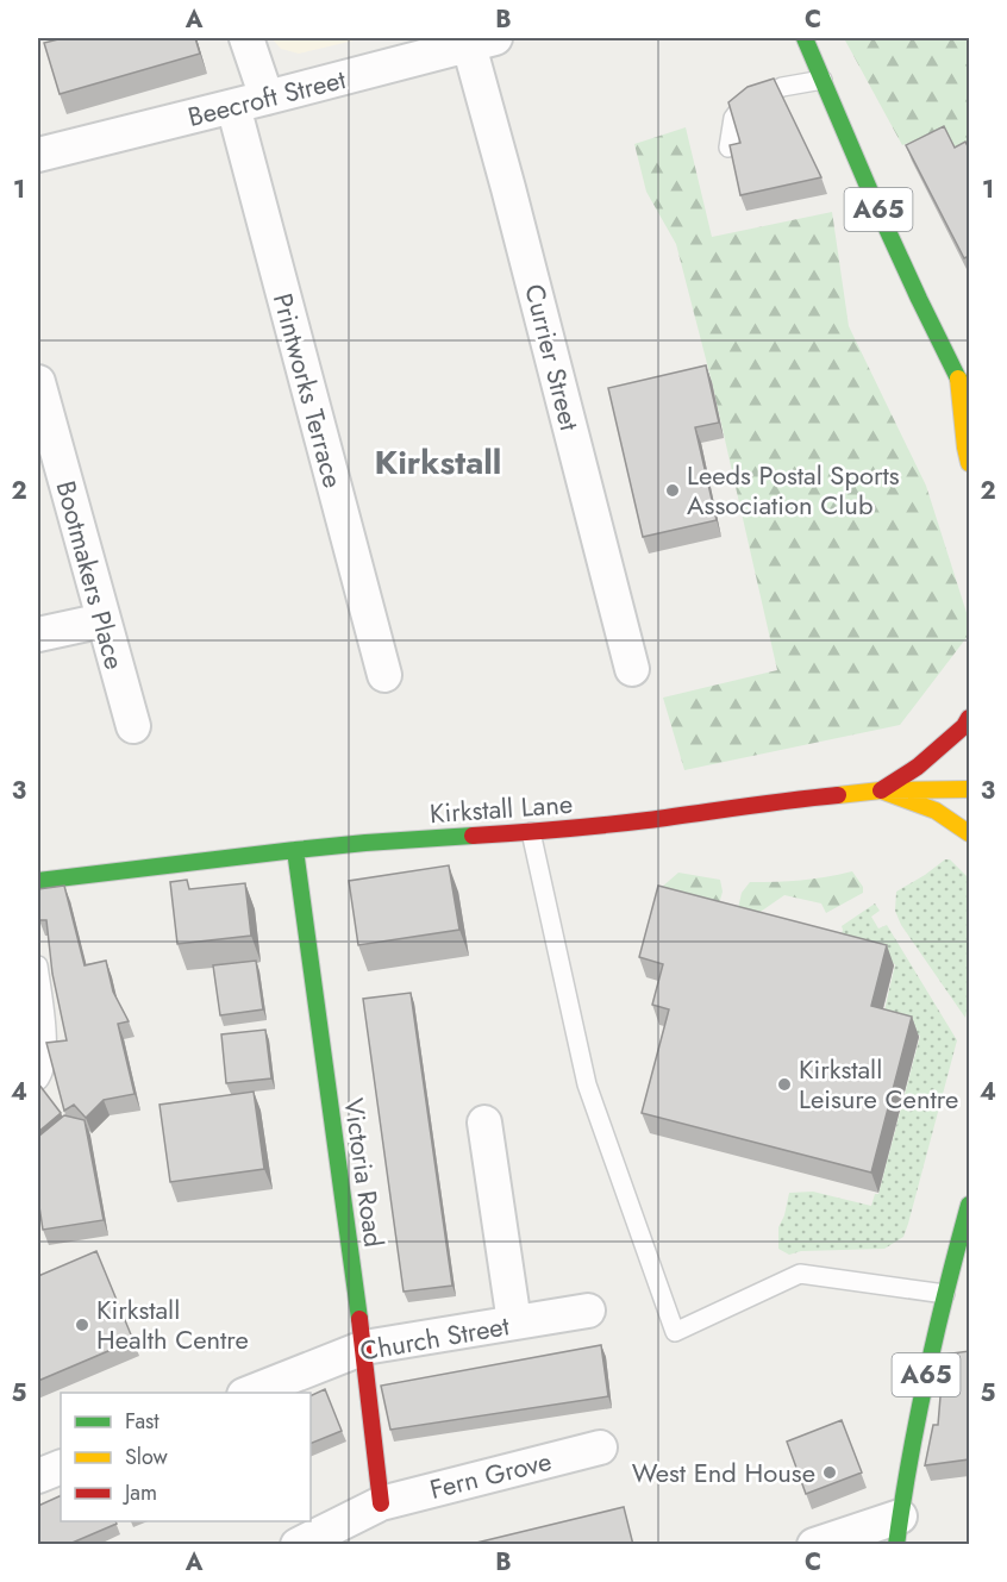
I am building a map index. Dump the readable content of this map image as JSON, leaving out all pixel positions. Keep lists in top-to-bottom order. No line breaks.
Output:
{"streets":{"main road":["A65","Kirkstall Lane","Victoria Road"],"street":["Beecroft Street","Currier Street","Printworks Terrace","Bootmakers Place","Church Street","Fern Grove"]},"crossings":[["Beecroft Street","Currier Street"],["Beecroft Street","Printworks Terrace"],["Kirkstall Lane","Victoria Road"],["Victoria Road","Church Street"],["Victoria Road","Fern Grove"]],"districts":["Kirkstall"],"places":["Leeds Postal Sports Association Club","Kirkstall Leisure Centre","Kirkstall Health Centre","West End House"],"legend":["Fast","Slow","Jam"],"grid":{"columns":["A","B","C"],"rows":["1","2","3","4","5"]}}
